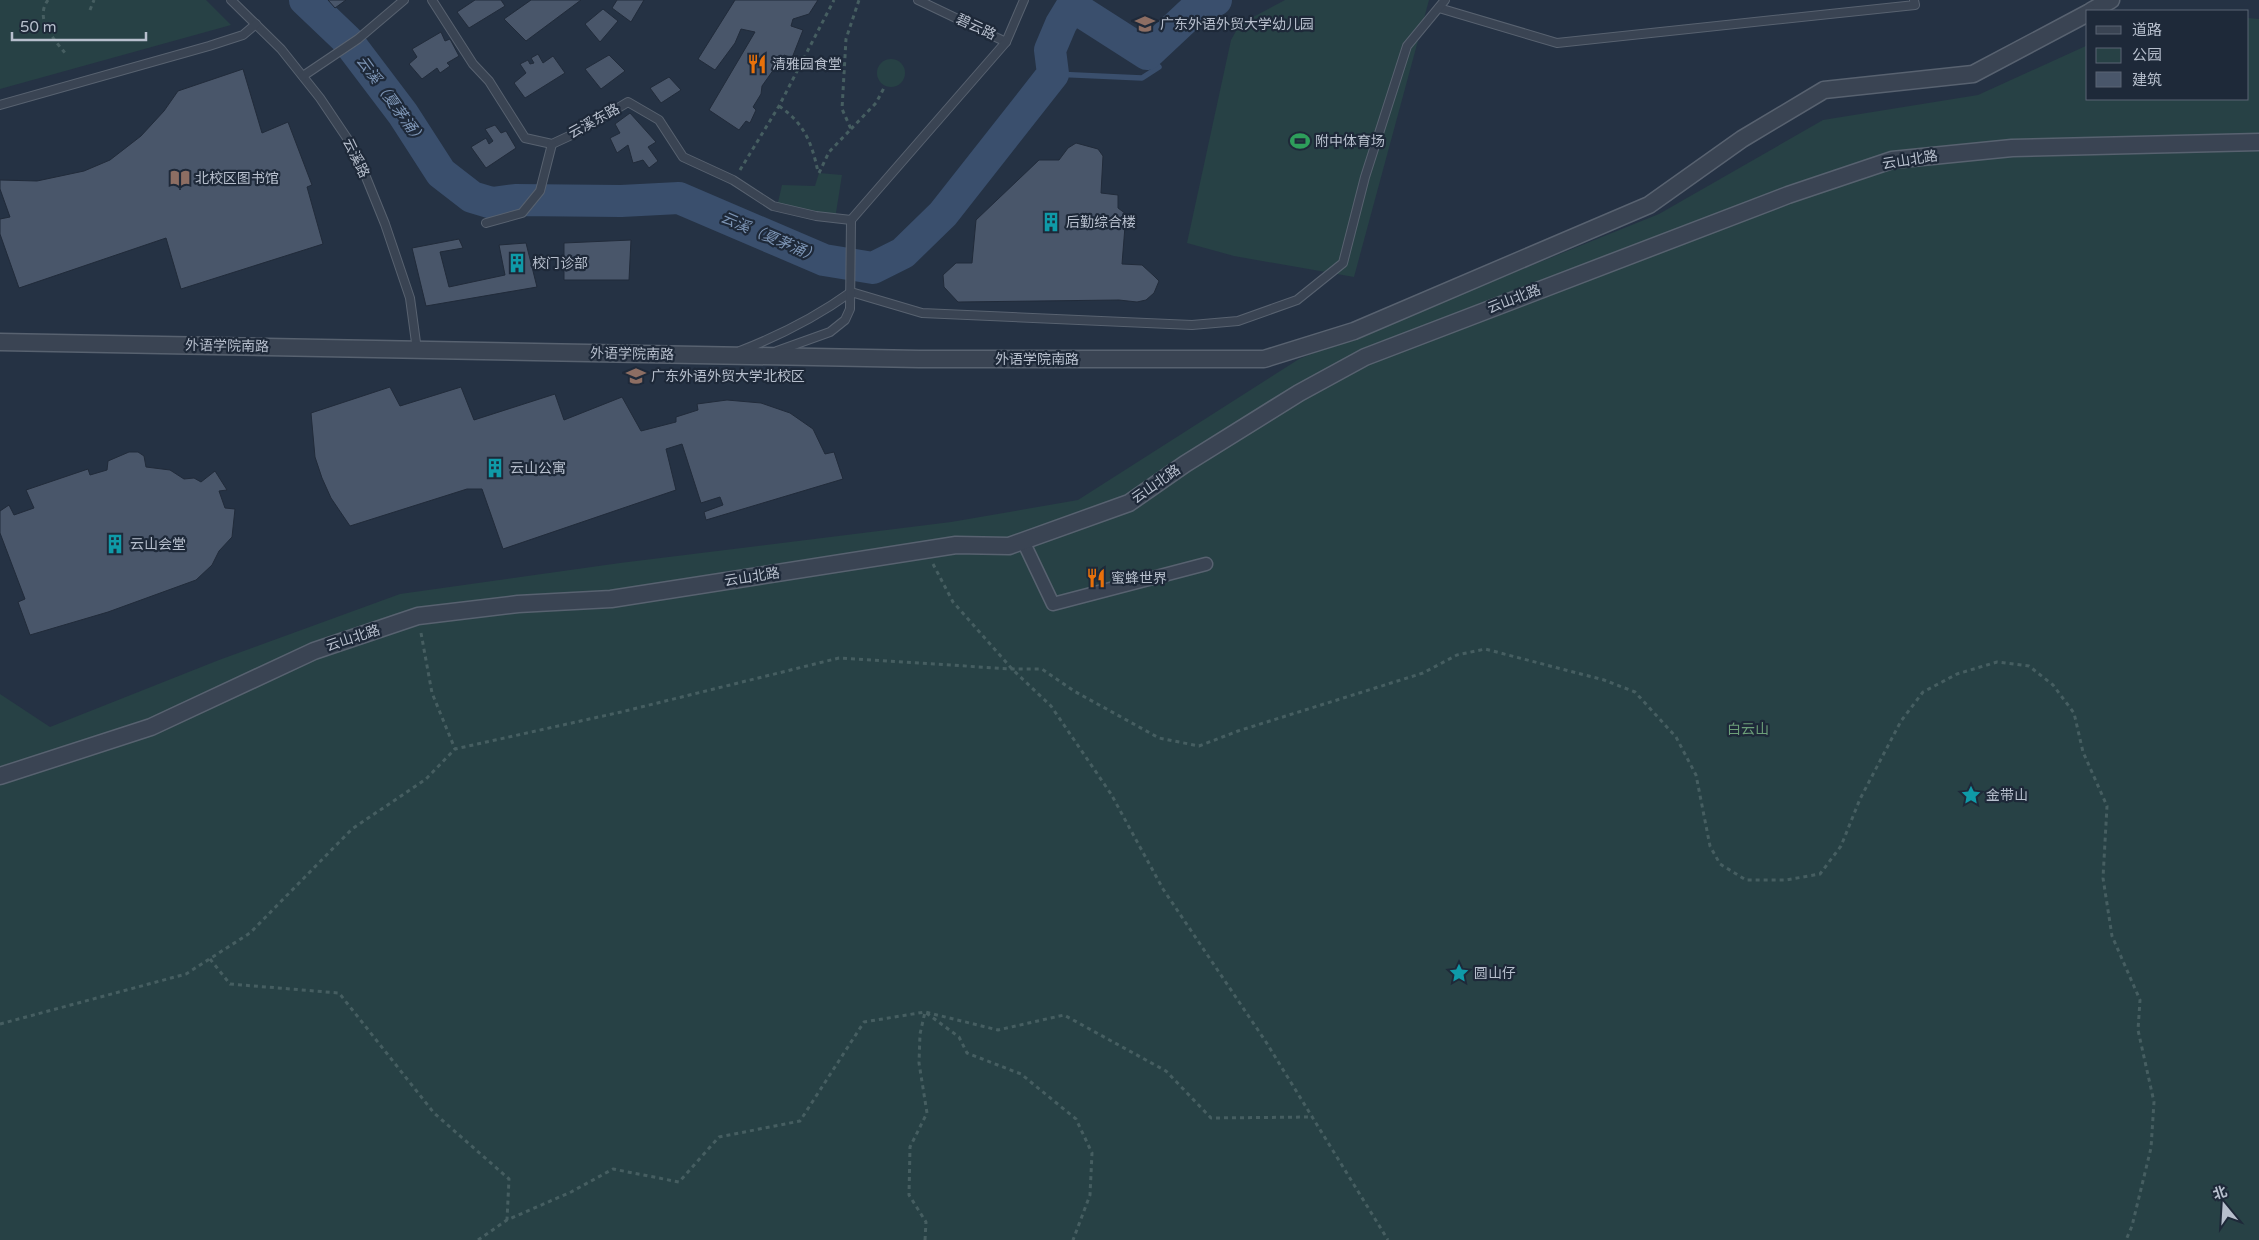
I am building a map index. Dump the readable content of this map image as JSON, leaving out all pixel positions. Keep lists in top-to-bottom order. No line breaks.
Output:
{"streets":{"street":["云山北路","外语学院南路"],"lane":["碧云路","云溪东路","云溪路"]},"crossings":[["云溪路","外语学院南路"]],"water":["云溪（夏茅涌）"],"parks":["白云山"],"places":{"school or university":["广东外语外贸大学幼儿园","广东外语外贸大学北校区"],"restaurant":["清雅园食堂","蜜蜂世界"],"sports":["附中体育场"],"library":["北校区图书馆"],"building":["后勤综合楼","校门诊部","云山公寓","云山会堂"],"place":["金带山","圆山仔"]},"legend":["道路","公园","建筑"],"scale_bar":"50 m","north":"top"}
